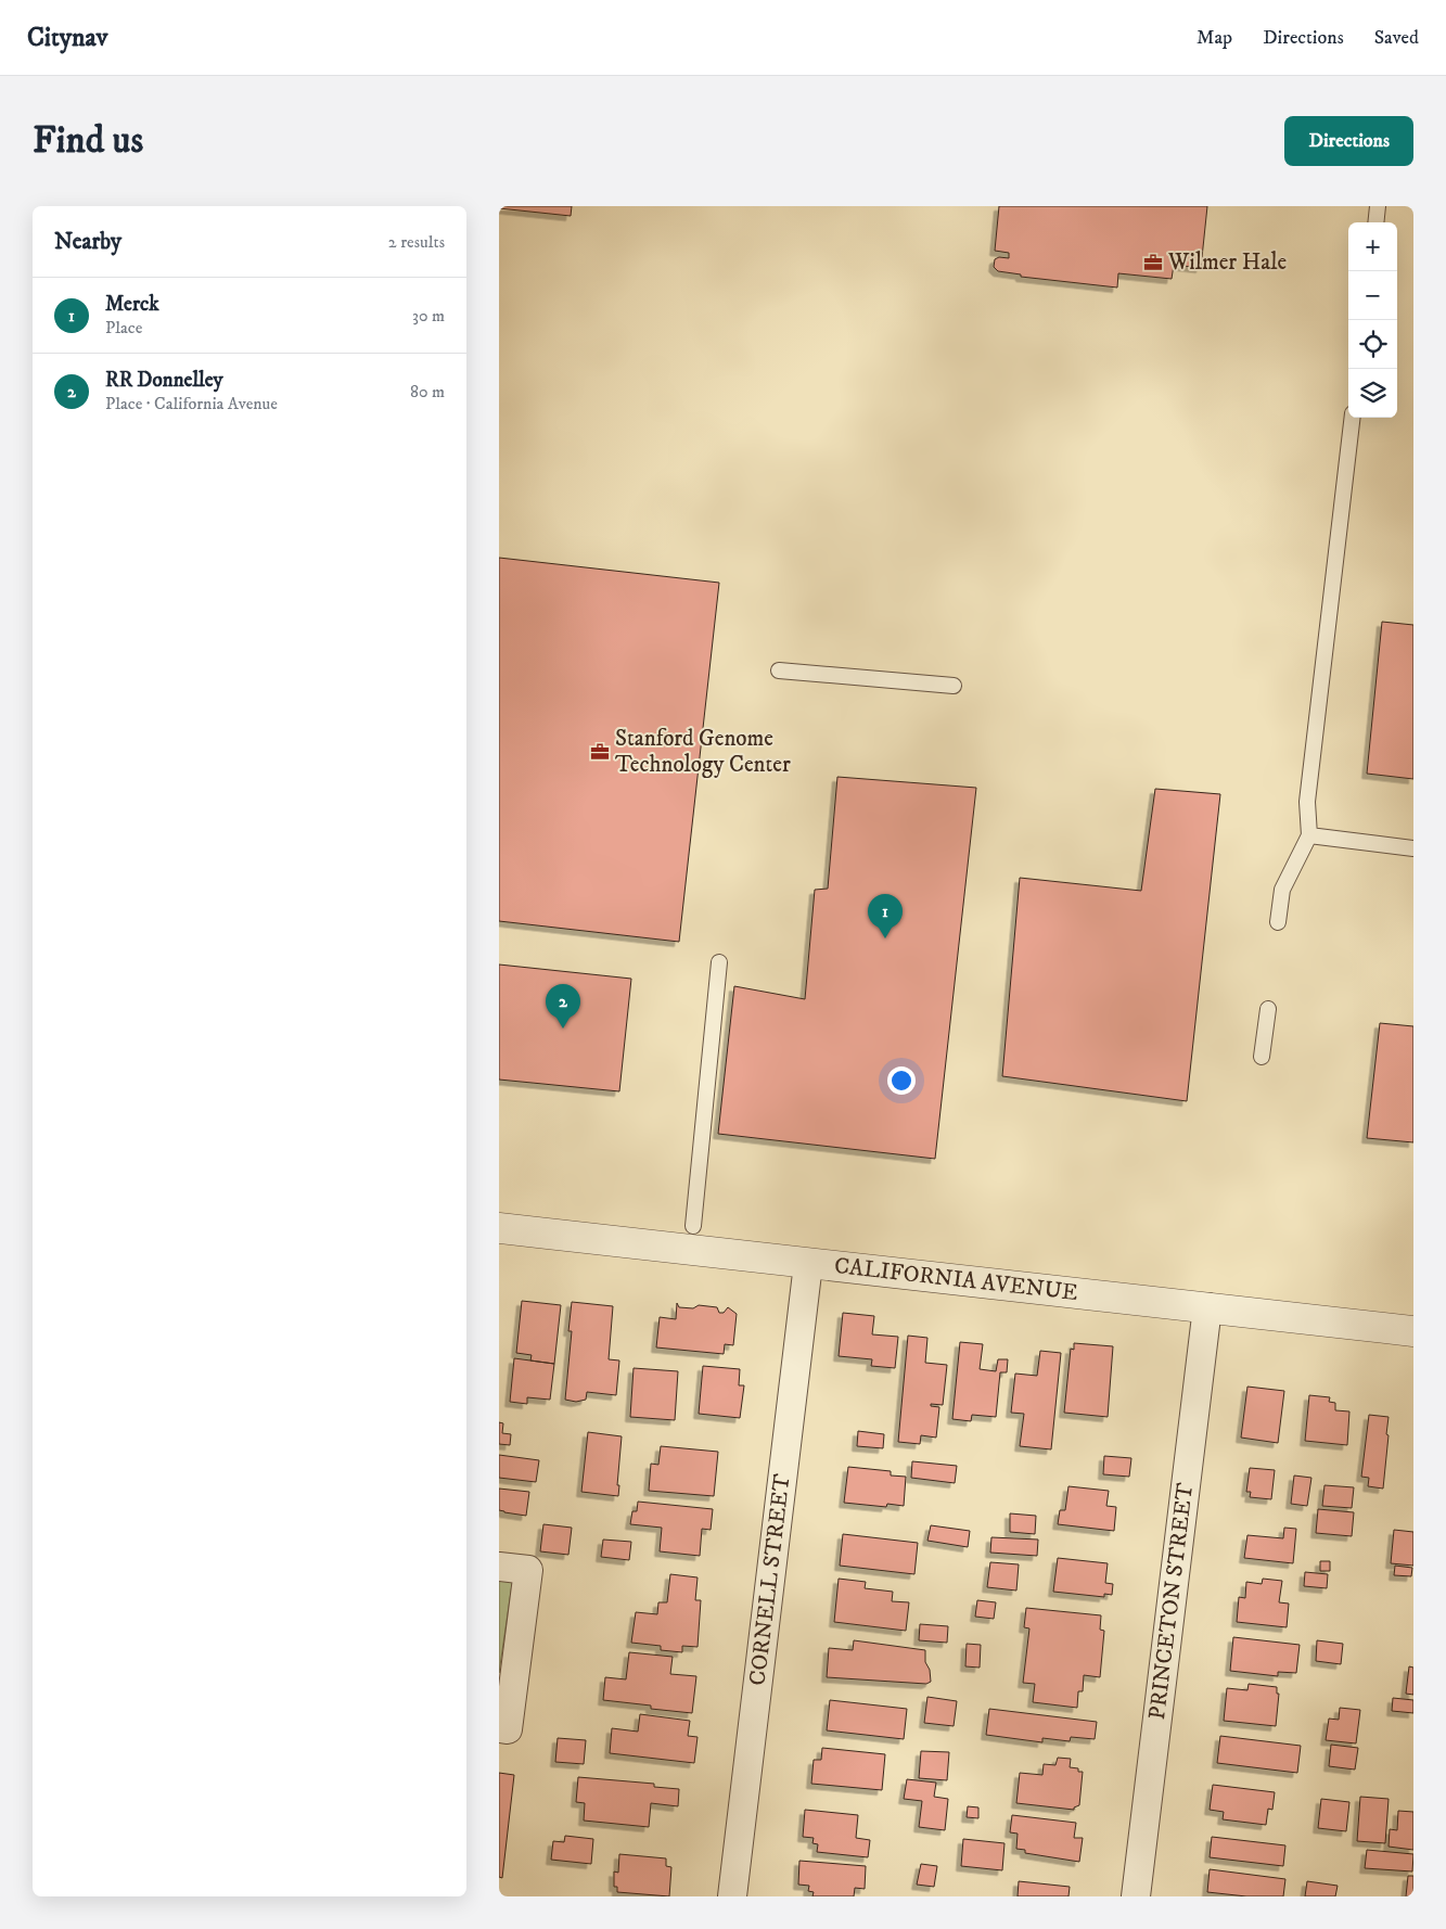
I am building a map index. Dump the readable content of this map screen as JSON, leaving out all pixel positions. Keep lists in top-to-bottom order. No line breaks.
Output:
{"streets":{"street":["CALIFORNIA AVENUE","CORNELL STREET","PRINCETON STREET"]},"crossings":[["CALIFORNIA AVENUE","CORNELL STREET"],["CALIFORNIA AVENUE","PRINCETON STREET"]],"places":{"office":["Wilmer Hale","Stanford Genome Technology Center"]},"page":{"header":"Citynav","nav":["Map","Directions","Saved"],"buttons":"Directions","title":"Find us","heading":["Nearby","2 results"],"map_buttons":["+","−"],"list":[{"mark":"1","name":"Merck","note":"Place","value":"30 m"},{"mark":"2","name":"RR Donnelley","note":"Place · California Avenue","value":"80 m"}],"pins":["1","2"]}}
